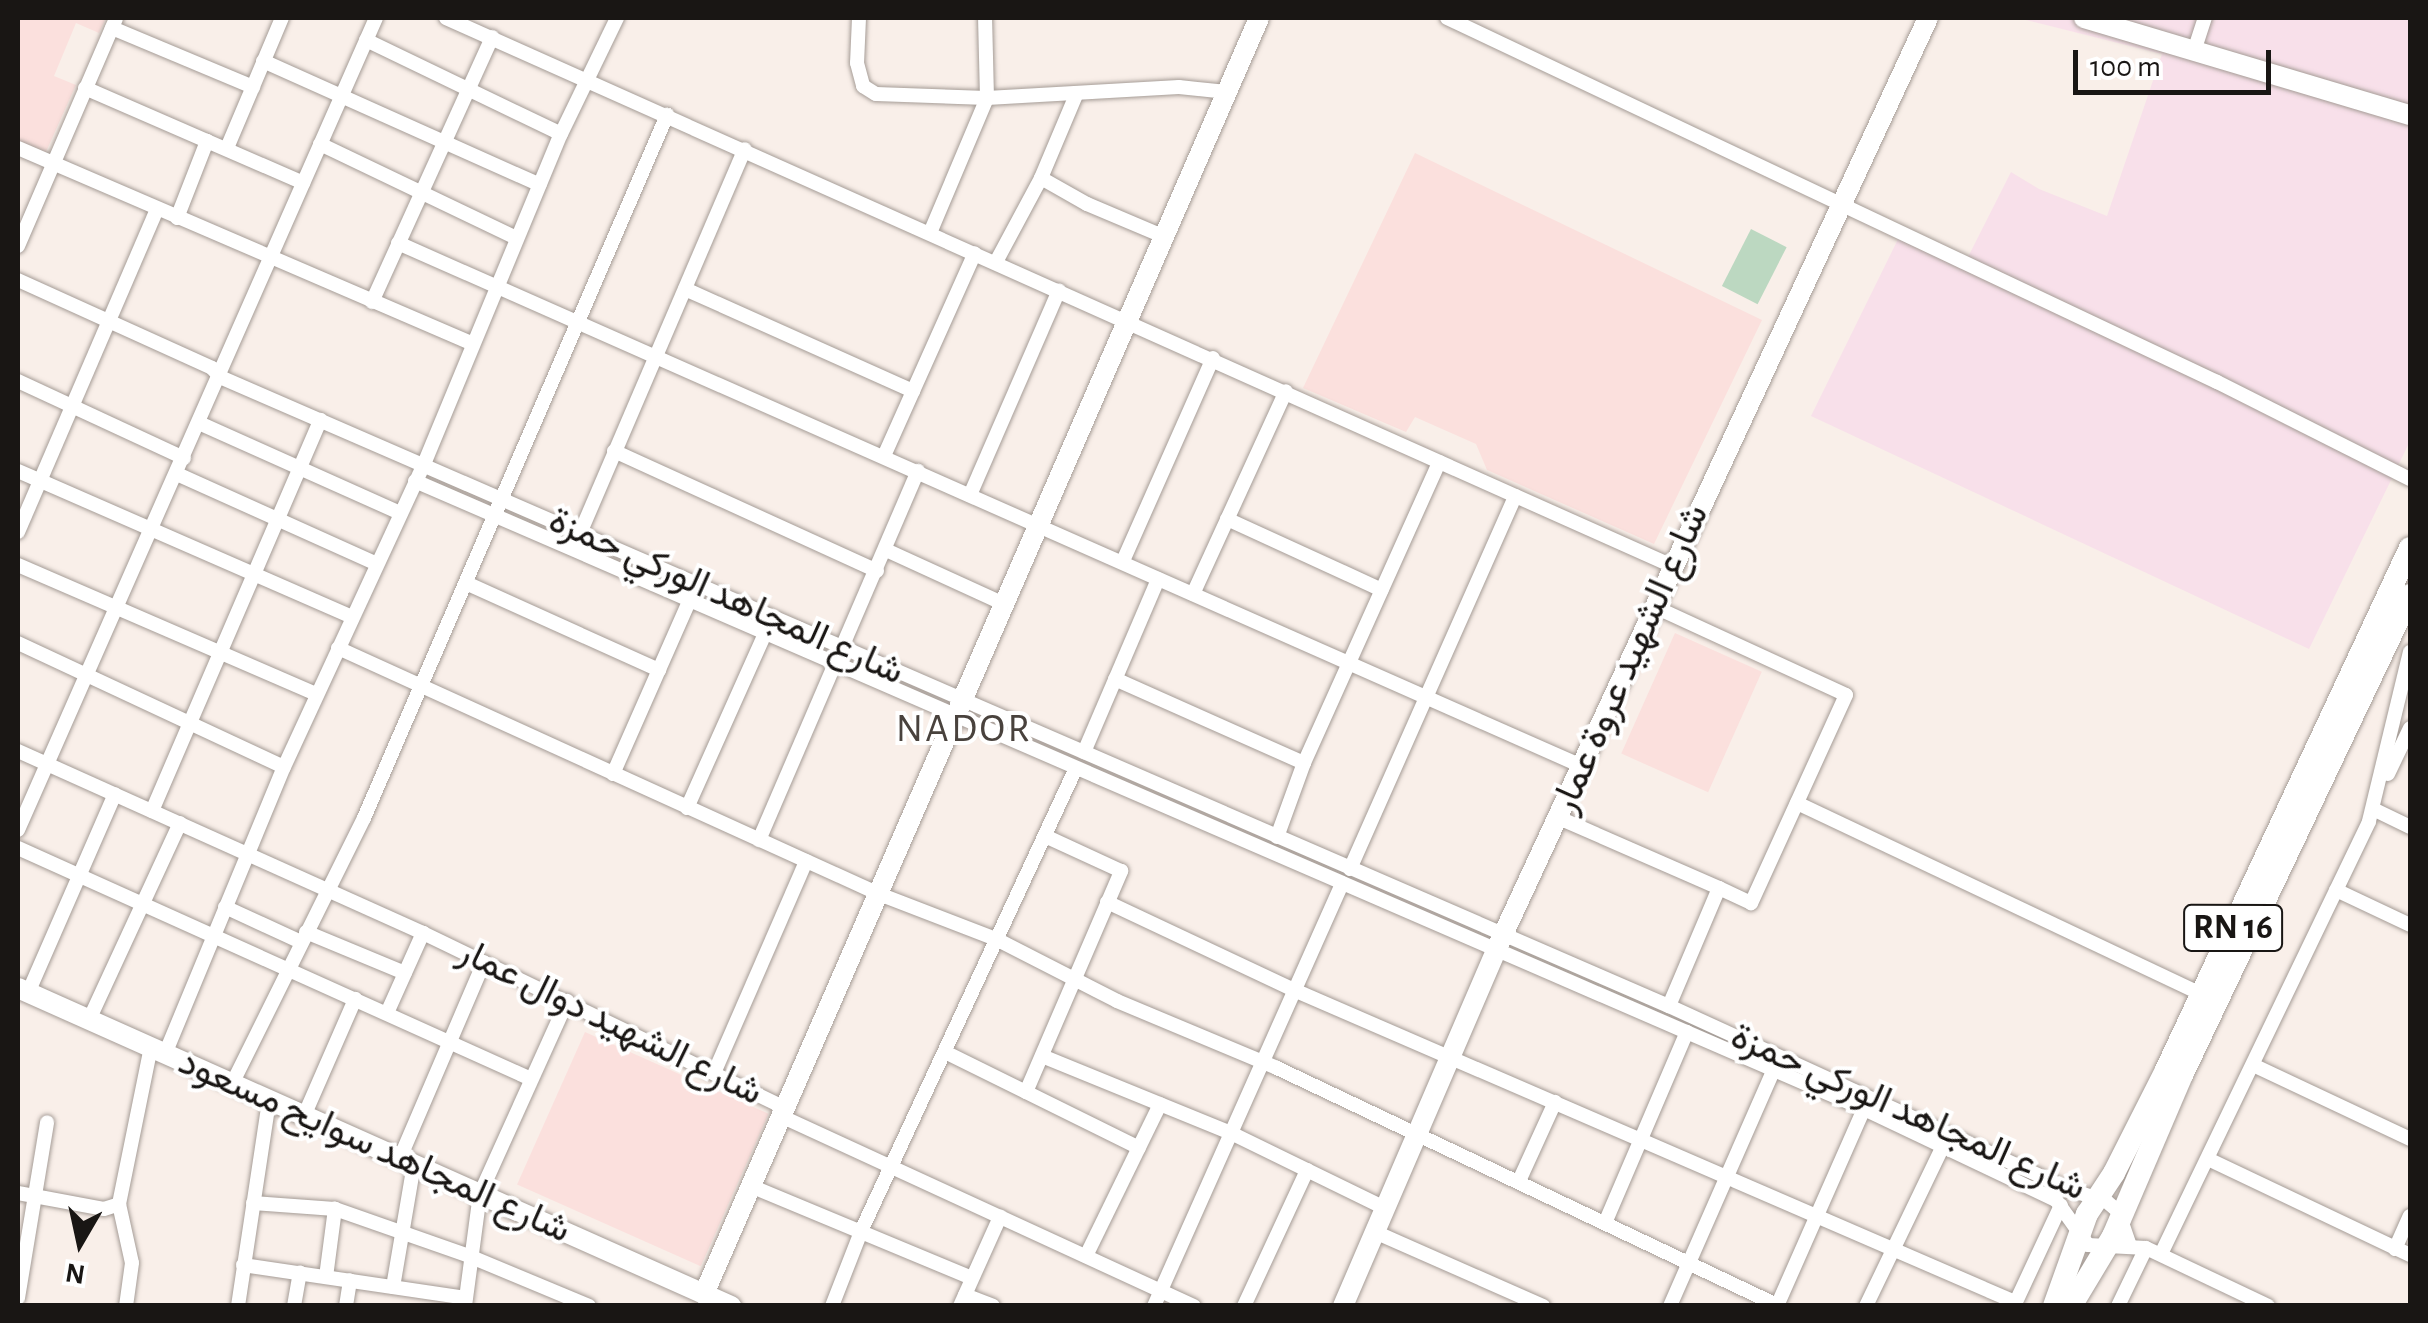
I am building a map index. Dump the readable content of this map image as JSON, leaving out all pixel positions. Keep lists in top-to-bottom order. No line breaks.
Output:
{"streets":{"main road":["RN 16"],"street":["شارع المجاهد الوركي حمزة","شارع الشهيد عروة عمار","شارع الشهيد دوال عمار","شارع المجاهد سوايح مسعود"]},"crossings":[["شارع المجاهد الوركي حمزة","شارع الشهيد عروة عمار"],["شارع المجاهد الوركي حمزة","RN 16"]],"districts":["NADOR"],"scale_bar":"100 m","north":"bottom"}
